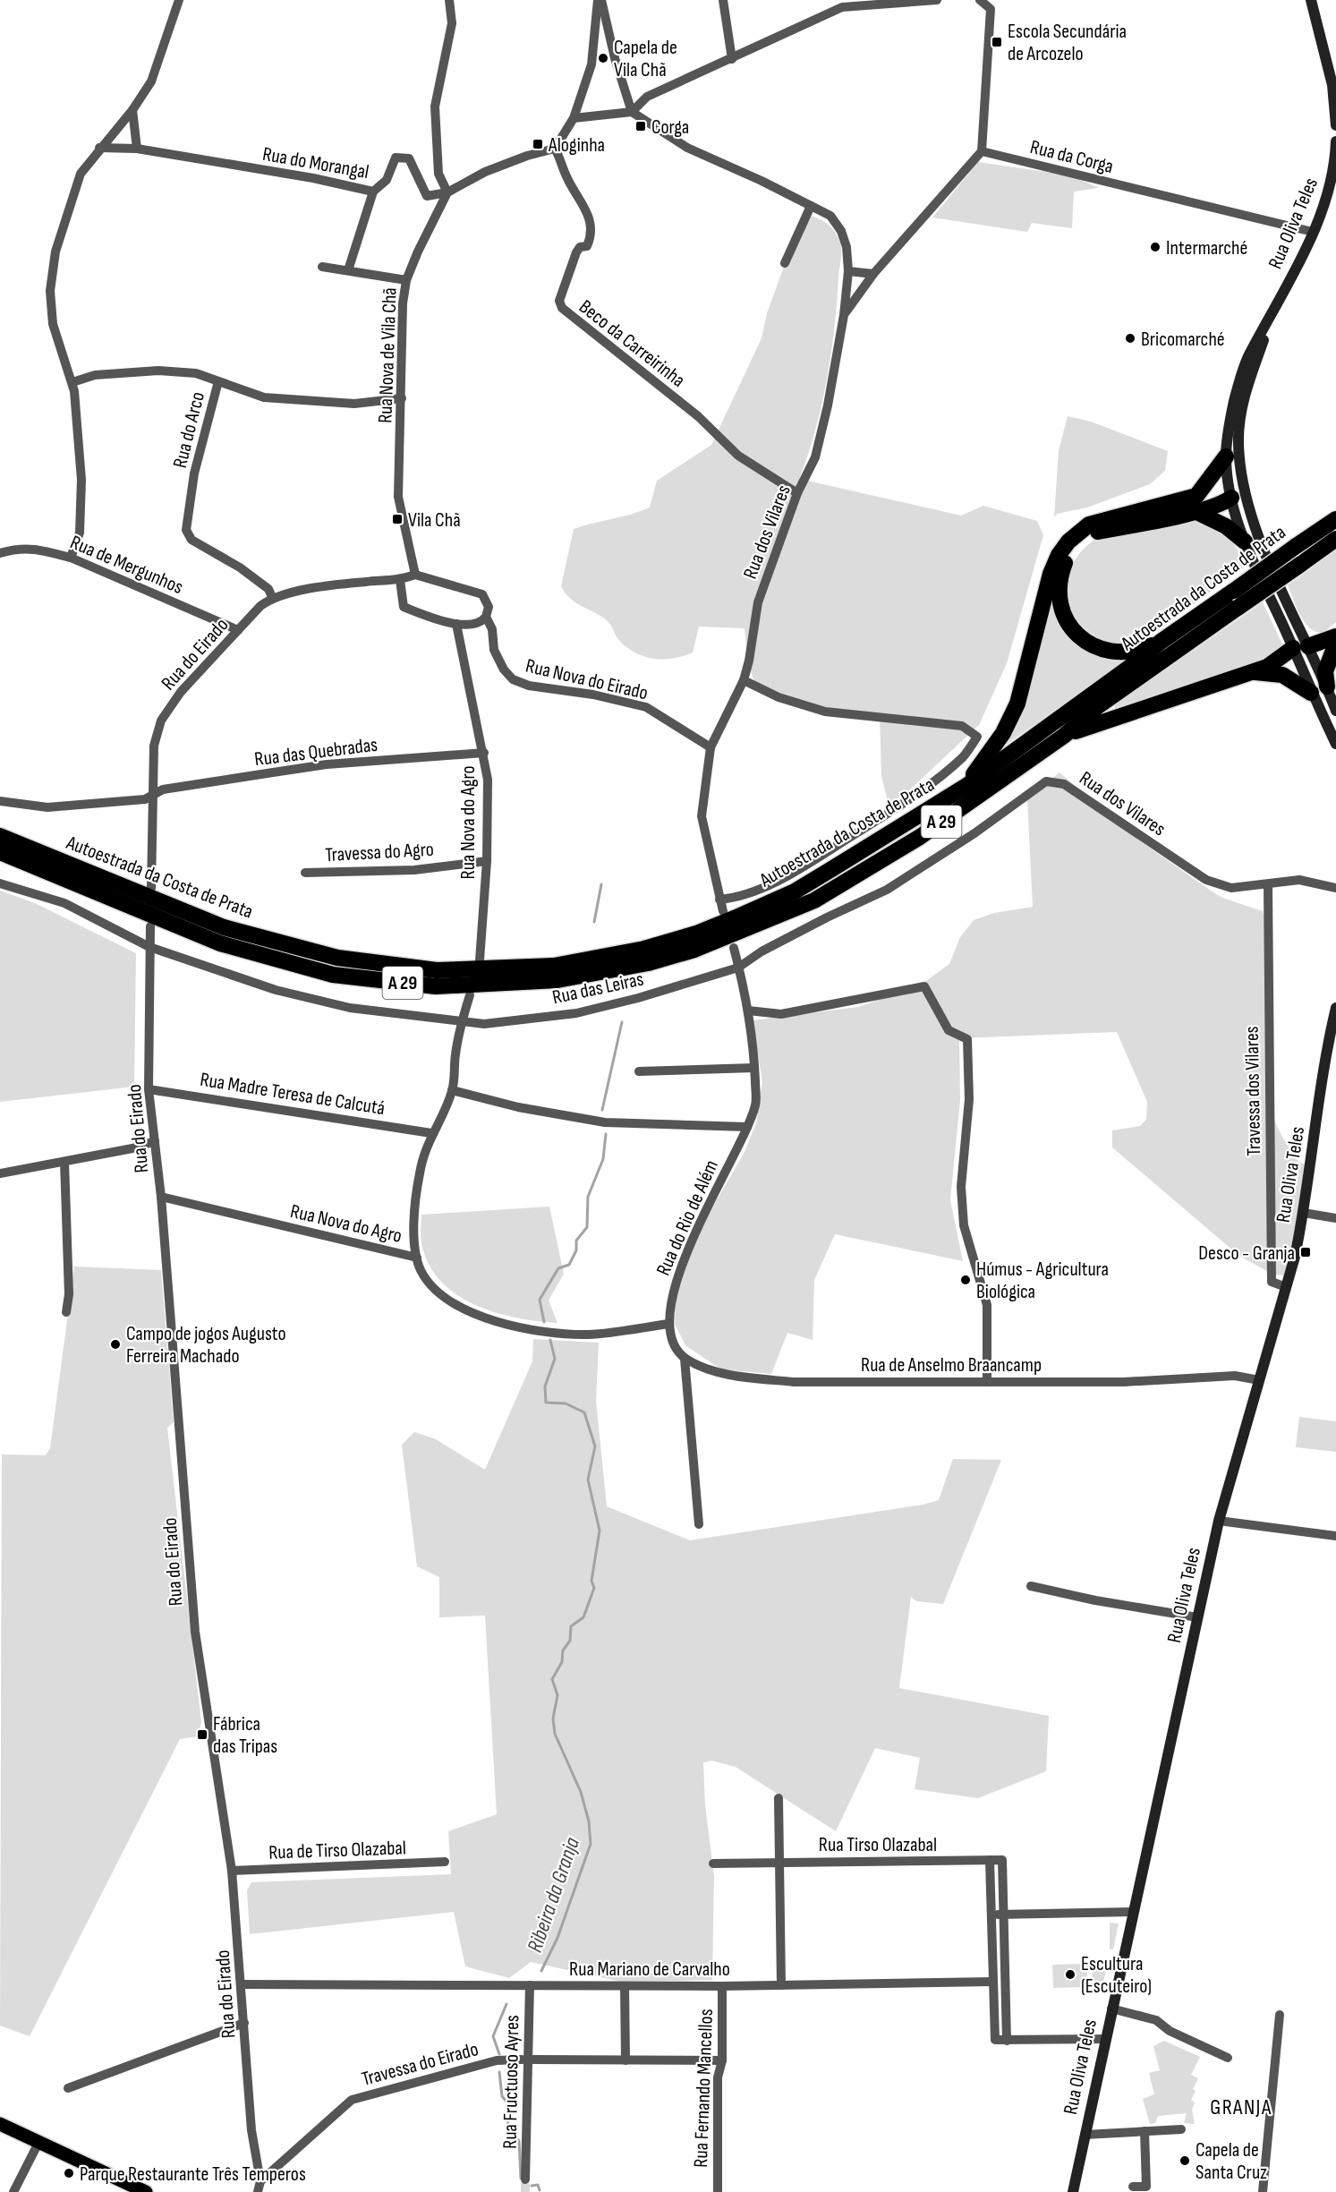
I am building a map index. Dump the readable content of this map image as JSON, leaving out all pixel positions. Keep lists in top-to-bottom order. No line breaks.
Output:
{"streets":{"highway":["Autoestrada da Costa de Prata","A 29"],"main road":["Rua Oliva Teles"],"street":["Rua da Corga","Rua do Morangal","Beco da Carreirinha","Rua Nova de Vila Chã","Rua do Arco","Rua dos Vilares","Rua de Mergunhos","Rua do Eirado","Rua Nova do Eirado","Rua das Quebradas","Rua Nova do Agro","Travessa do Agro","Rua das Leiras","Travessa dos Vilares","Rua Madre Teresa de Calcutá","Rua do Rio de Além","Rua de Anselmo Braancamp","Rua Tirso Olazabal","Rua de Tirso Olazabal","Rua Mariano de Carvalho","Travessa do Eirado","Rua Fructuoso Ayres","Rua Fernando Mancellos"]},"crossings":[["Rua da Corga","Rua Oliva Teles"],["Rua do Morangal","Rua Nova de Vila Chã"],["Rua Oliva Teles","Travessa dos Vilares"],["Rua Oliva Teles","Rua de Anselmo Braancamp"],["Beco da Carreirinha","Rua dos Vilares"],["Rua Nova de Vila Chã","Rua do Arco"],["Rua Nova de Vila Chã","Rua Nova do Eirado"],["Rua do Arco","Rua do Eirado"],["Rua dos Vilares","Rua das Leiras"],["Rua dos Vilares","Travessa dos Vilares"],["Rua dos Vilares","Rua do Rio de Além"],["Rua de Mergunhos","Rua do Eirado"],["Rua do Eirado","Rua das Quebradas"],["Rua do Eirado","Rua Nova do Agro"],["Rua do Eirado","Rua das Leiras"],["Rua do Eirado","Rua Madre Teresa de Calcutá"],["Rua do Eirado","Rua de Tirso Olazabal"],["Rua do Eirado","Rua Mariano de Carvalho"],["Rua do Eirado","Travessa do Eirado"],["Rua das Quebradas","Rua Nova do Agro"],["Rua Nova do Agro","Travessa do Agro"],["Rua Nova do Agro","Rua das Leiras"],["Rua Nova do Agro","Rua Madre Teresa de Calcutá"],["Rua das Leiras","Rua do Rio de Além"],["Rua Mariano de Carvalho","Rua Fructuoso Ayres"],["Rua Mariano de Carvalho","Rua Fernando Mancellos"]],"districts":["GRANJA"],"water":["Ribeira da Granja"],"places":{"transit":["Escola Secundária de Arcozelo","Corga","Aloginha","Vila Chã","Desco - Granja","Fábrica das Tripas"],"other":["Capela de Vila Chã","Intermarché","Bricomarché","Húmus - Agricultura Biológica","Campo de jogos Augusto Ferreira Machado","Escultura (Escuteiro)","Capela de Santa Cruz","Parque Restaurante Três Temperos"]}}
